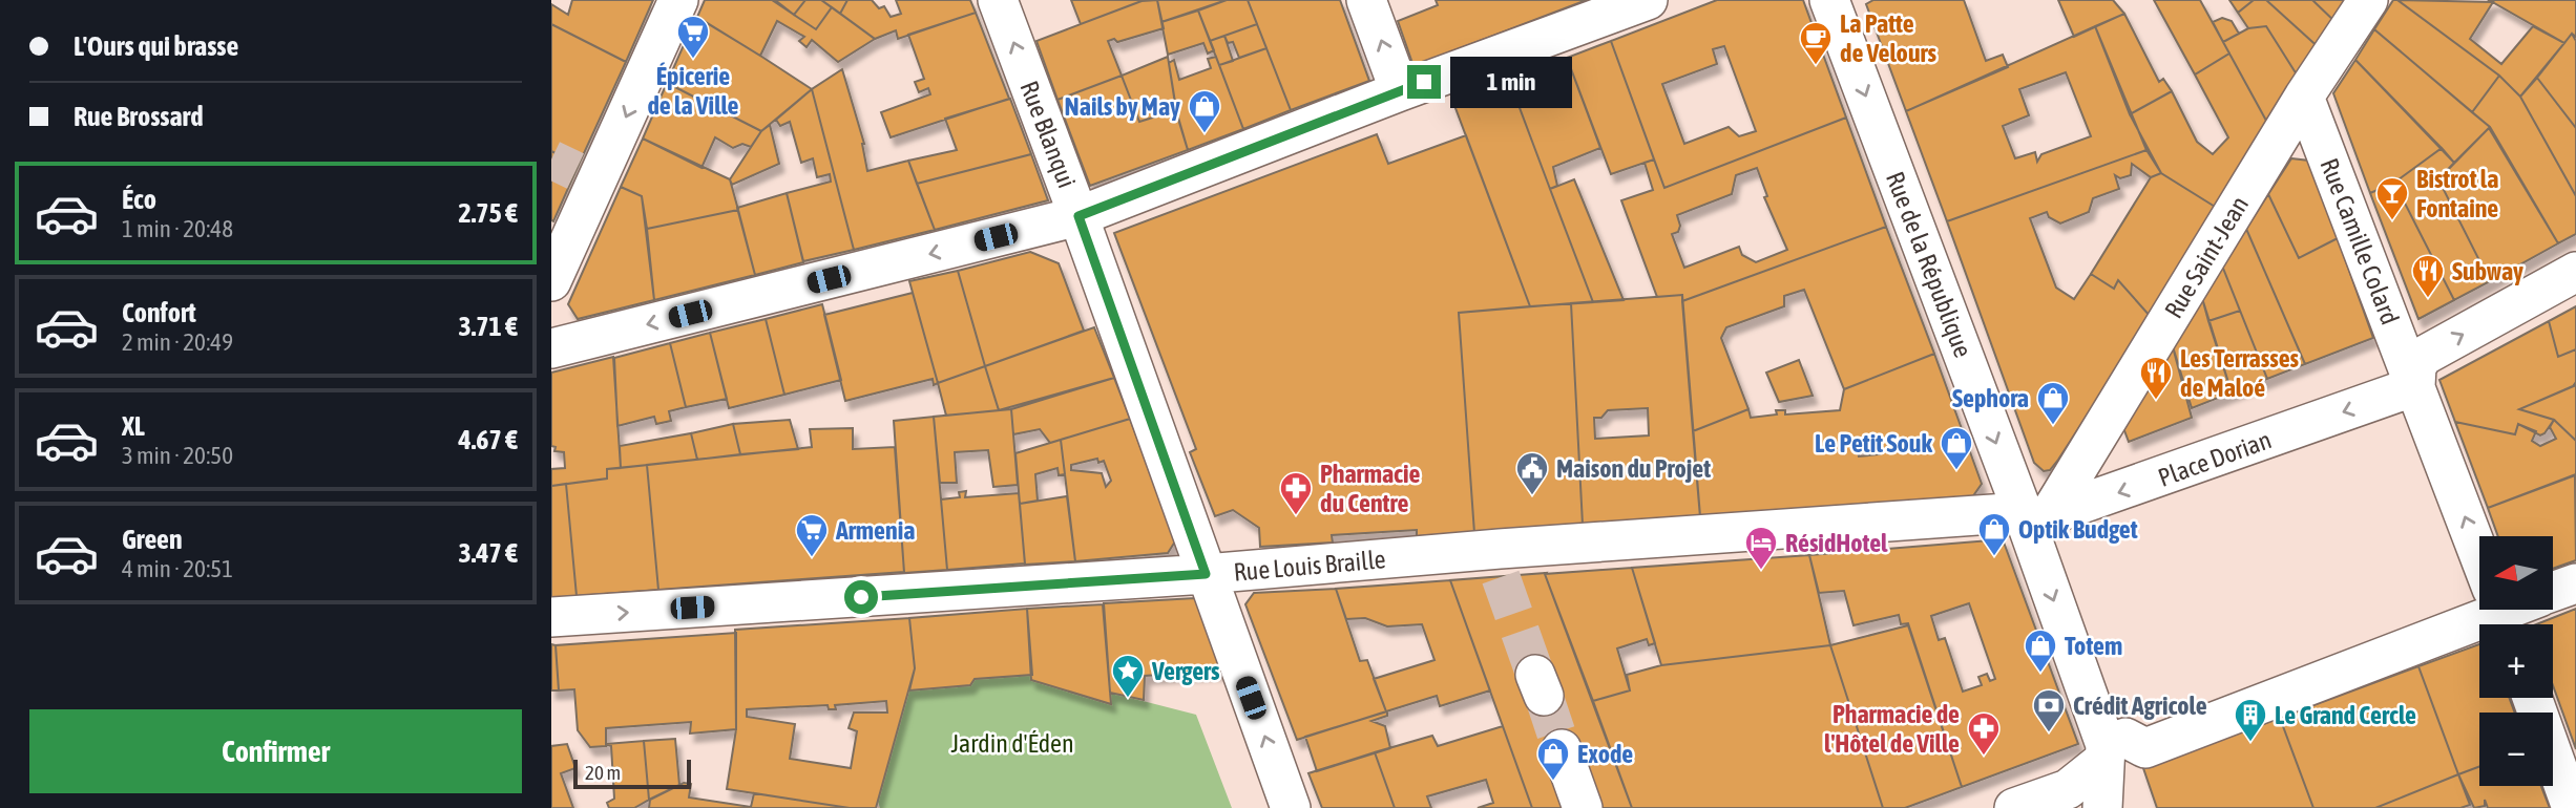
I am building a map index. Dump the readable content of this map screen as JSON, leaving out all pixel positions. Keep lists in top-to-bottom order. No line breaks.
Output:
{"streets":{"street":["Rue Blanqui","Rue Camille Colard","Rue Saint-Jean","Rue de la République","Place Dorian","Rue Louis Braille"]},"crossings":[["Rue Blanqui","Rue Louis Braille"],["Rue Camille Colard","Rue Saint-Jean"],["Rue Camille Colard","Place Dorian"],["Rue Saint-Jean","Rue de la République"],["Rue Saint-Jean","Place Dorian"],["Rue Saint-Jean","Rue Louis Braille"],["Rue de la République","Place Dorian"],["Rue de la République","Rue Louis Braille"],["Place Dorian","Rue Louis Braille"]],"one_way":["Rue Blanqui","Rue de la République"],"parks":["Jardin d'Éden"],"places":{"supermarket":["Épicerie de la Ville","Armenia"],"cafe":["La Patte de Velours"],"shop":["Nails by May","Sephora","Le Petit Souk","Optik Budget","Totem","Exode"],"bar":["Bistrot la Fontaine"],"restaurant":["Subway","Les Terrasses de Maloé"],"public building":["Maison du Projet"],"pharmacy":["Pharmacie du Centre","Pharmacie de l'Hôtel de Ville"],"hotel":["RésidHotel"],"place":["Vergers"],"bank":["Crédit Agricole"],"building":["Le Grand Cercle"]},"scale_bar":"20 m","north":"left","page":{"banner":["L'Ours qui brasse","Rue Brossard"],"bubble":"1 min","list":[{"name":"Éco","note":"1 min · 20:48","value":"2.75 €"},{"name":"Confort","note":"2 min · 20:49","value":"3.71 €"},{"name":"XL","note":"3 min · 20:50","value":"4.67 €"},{"name":"Green","note":"4 min · 20:51","value":"3.47 €"}],"map_buttons":["+","−"],"buttons":"Confirmer","scale":"20 m"}}
